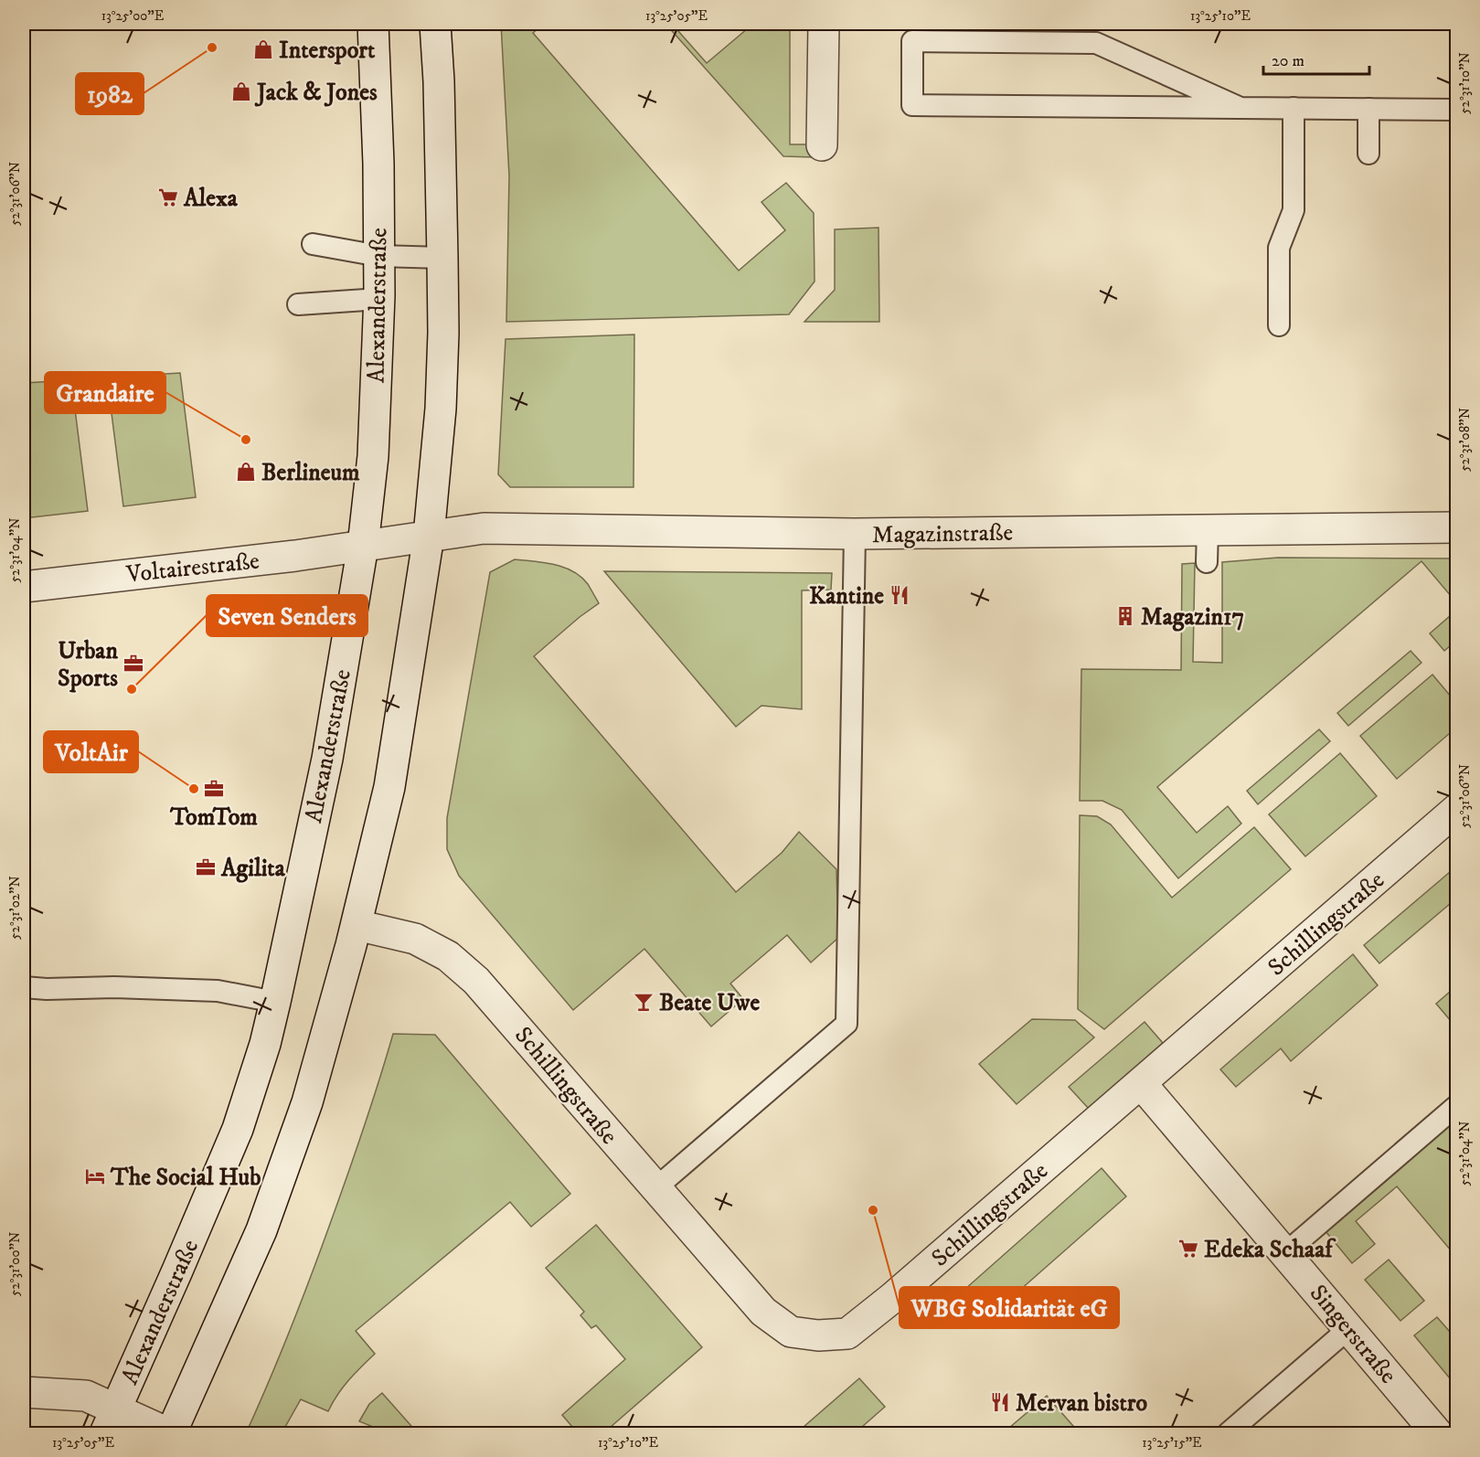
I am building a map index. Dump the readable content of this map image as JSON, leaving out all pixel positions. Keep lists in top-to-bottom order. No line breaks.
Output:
{"streets":{"street":["Alexanderstraße","Magazinstraße","Voltairestraße","Schillingstraße","Singerstraße"]},"crossings":[["Alexanderstraße","Magazinstraße"],["Alexanderstraße","Voltairestraße"],["Magazinstraße","Voltairestraße"],["Schillingstraße","Singerstraße"]],"places":{"other":["1982","Grandaire","Seven Senders","VoltAir","WBG Solidarität eG"],"shop":["Intersport","Jack & Jones","Berlineum"],"supermarket":["Alexa","Edeka Schaaf"],"restaurant":["Kantine","Mervan bistro"],"building":["Magazin17"],"office":["Urban Sports","TomTom","Agilita"],"bar":["Beate Uwe"],"hotel":["The Social Hub"]},"scale_bar":"20 m","coordinates":["13°25'00\"E","13°25'05\"E","13°25'10\"E","52°31'10\"N","52°31'06\"N","52°31'08\"N","52°31'04\"N","52°31'02\"N","52°31'00\"N","13°25'15\"E"]}
